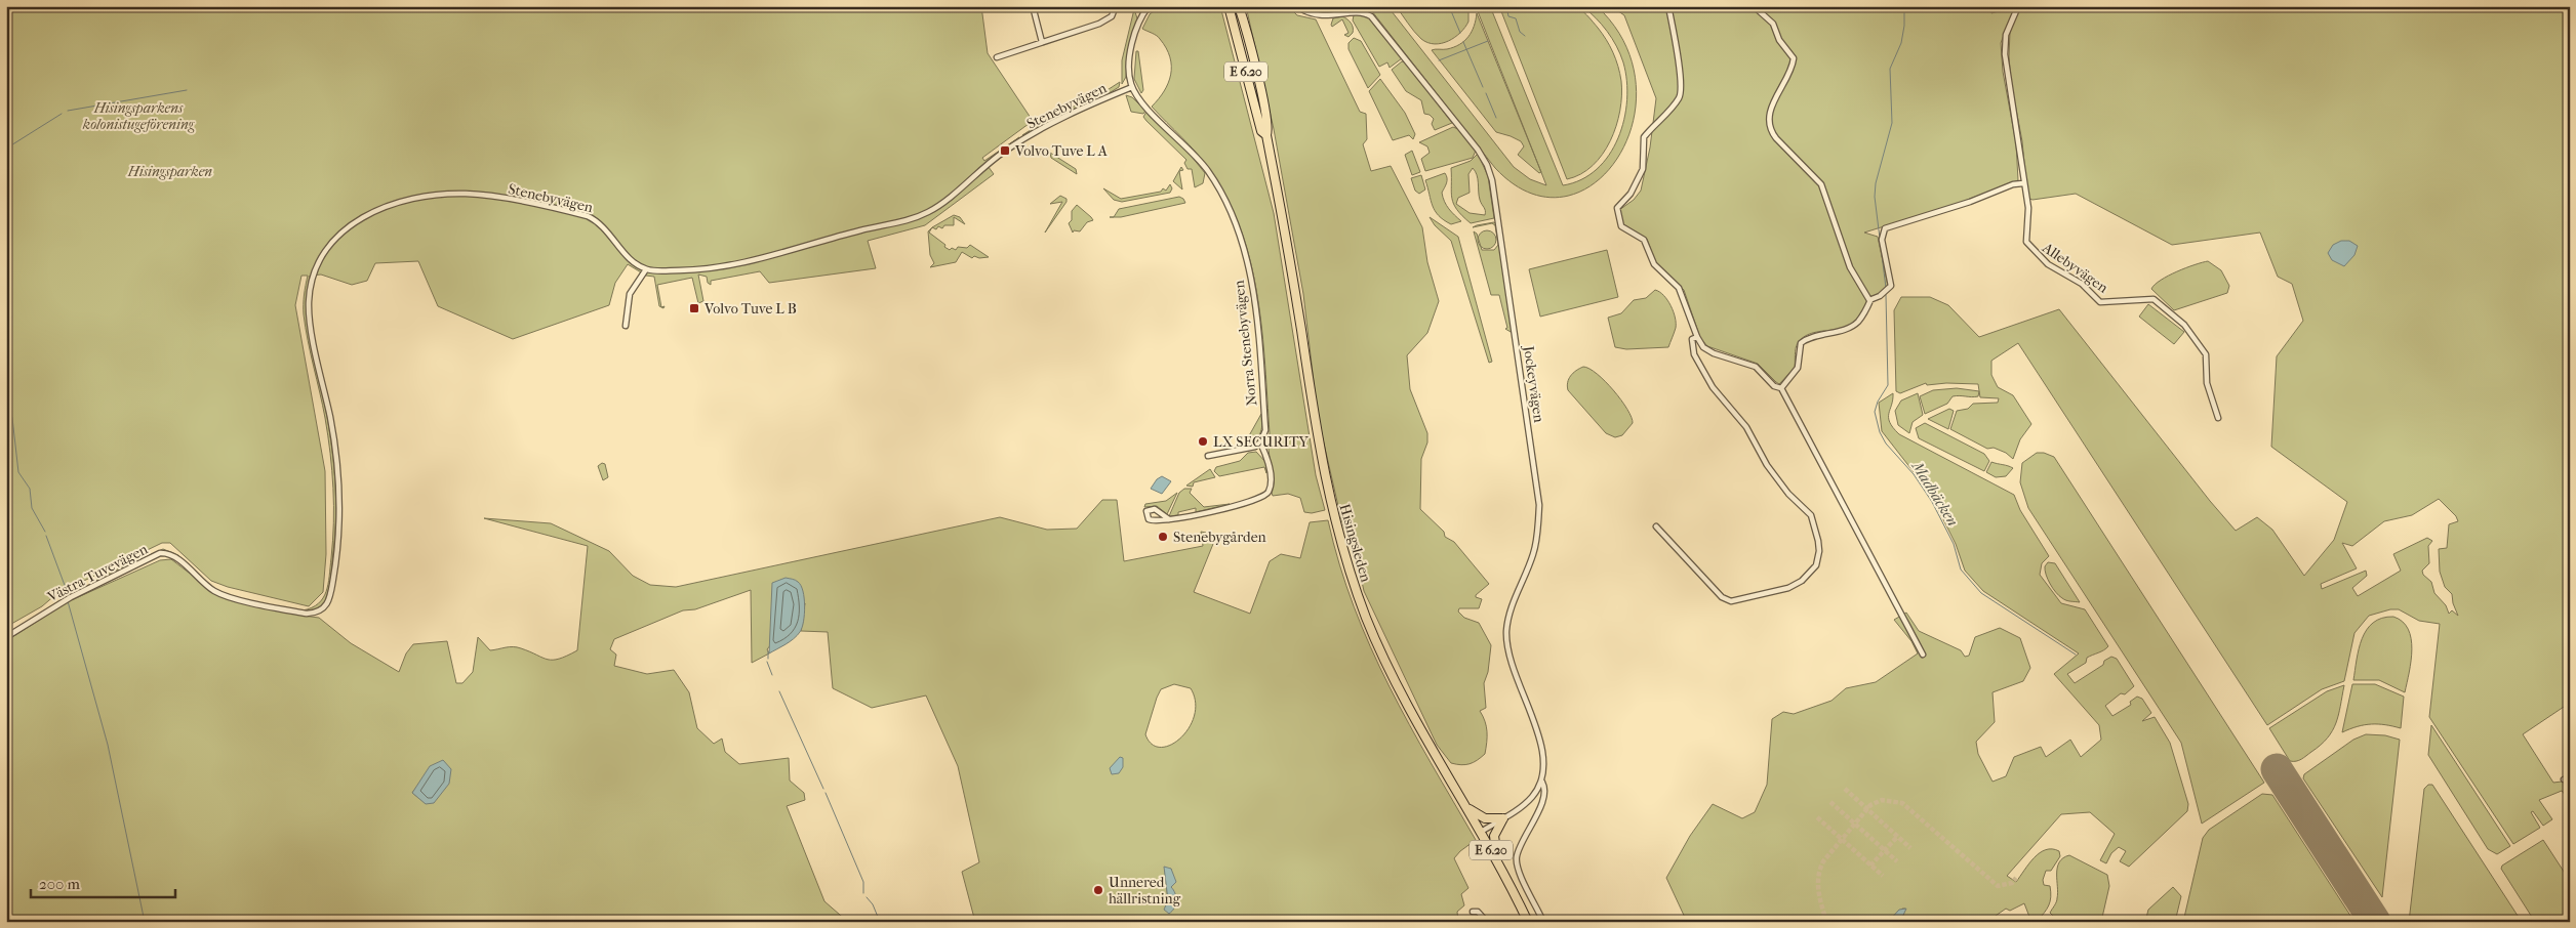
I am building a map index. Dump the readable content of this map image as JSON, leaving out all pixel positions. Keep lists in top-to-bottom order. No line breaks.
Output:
{"streets":{"highway":["E 6.20","Hisingsleden"],"street":["Stenebyvägen","Allebyvägen","Norra Stenebyvägen","Jockeyvägen","Västra Tuvevägen"]},"crossings":[["E 6.20","Hisingsleden"],["Stenebyvägen","Norra Stenebyvägen"],["Stenebyvägen","Västra Tuvevägen"]],"water":["Madbäcken"],"parks":["Hisingsparkens kolonistugeförening","Hisingsparken"],"places":{"transit":["Volvo Tuve L A","Volvo Tuve L B"],"other":["LX SECURITY","Stenebygården","Unnered hällristning"]},"scale_bar":"200 m"}
